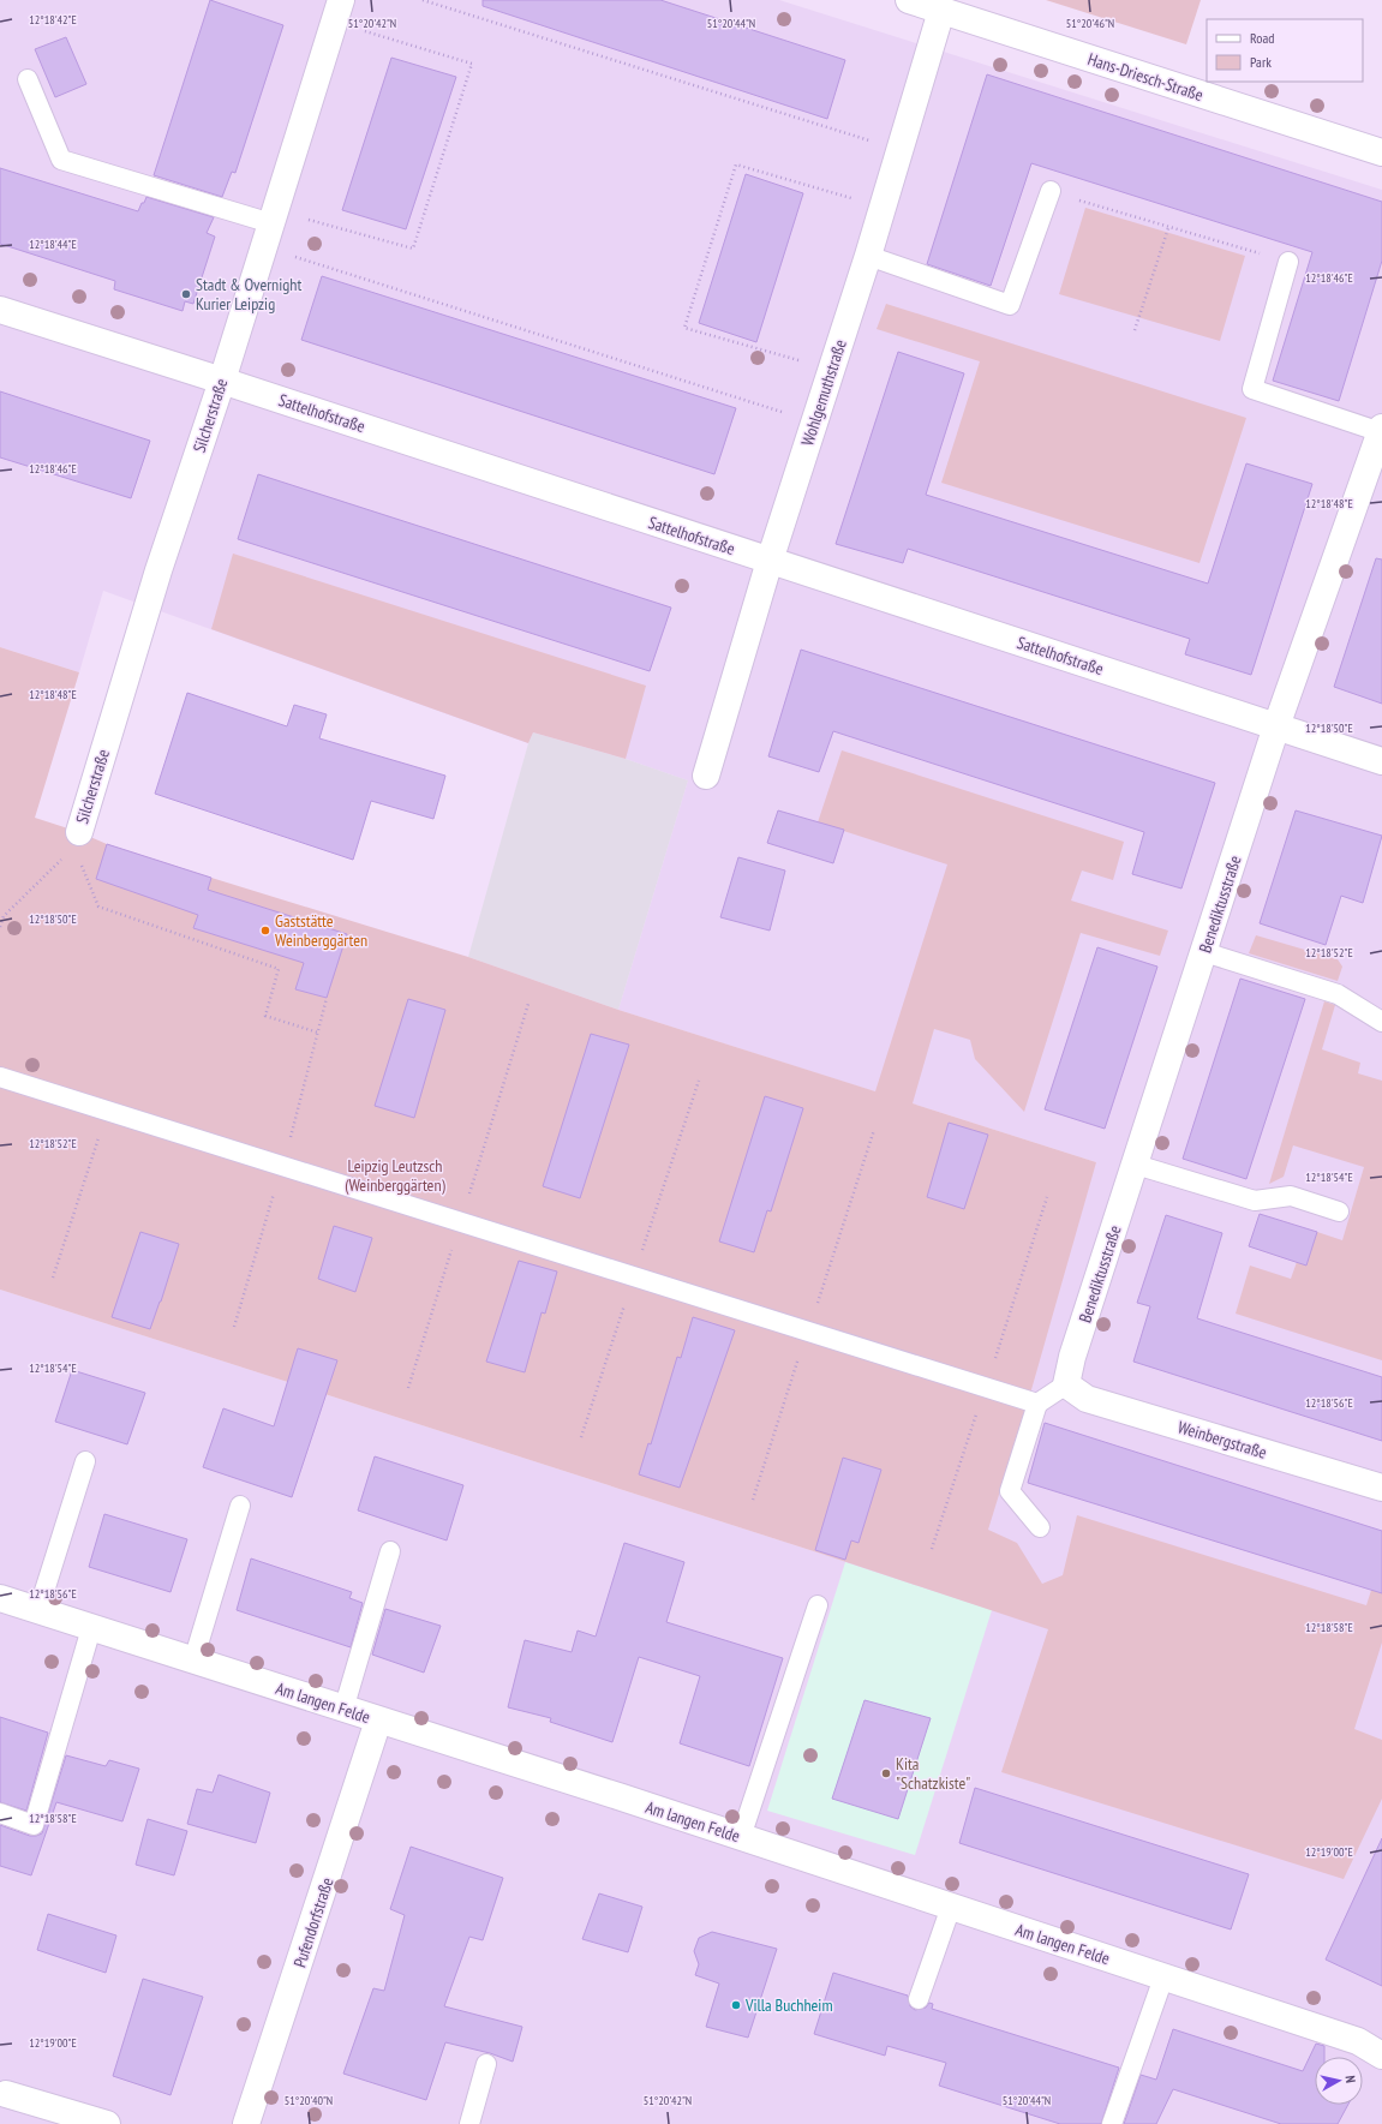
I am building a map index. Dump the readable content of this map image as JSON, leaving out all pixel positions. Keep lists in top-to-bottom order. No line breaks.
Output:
{"streets":{"street":["Hans-Driesch-Straße","Wohlgemuthstraße","Sattelhofstraße","Silcherstraße","Benediktusstraße","Weinbergstraße","Am langen Felde","Pufendorfstraße"]},"crossings":[["Hans-Driesch-Straße","Wohlgemuthstraße"],["Wohlgemuthstraße","Sattelhofstraße"],["Sattelhofstraße","Silcherstraße"],["Sattelhofstraße","Benediktusstraße"],["Benediktusstraße","Weinbergstraße"],["Am langen Felde","Pufendorfstraße"]],"parks":["Leipzig Leutzsch (Weinberggärten)"],"places":["Stadt & Overnight Kurier Leipzig","Gaststätte Weinberggärten","Kita \"Schatzkiste\"","Villa Buchheim"],"legend":["Road","Park"],"north":"right","coordinates":["12°18'42\"E","51°20'42\"N","51°20'44\"N","51°20'46\"N","12°18'44\"E","12°18'46\"E","12°18'48\"E","12°18'50\"E","12°18'52\"E","12°18'54\"E","12°18'56\"E","12°18'58\"E","12°19'00\"E","51°20'40\"N"]}
